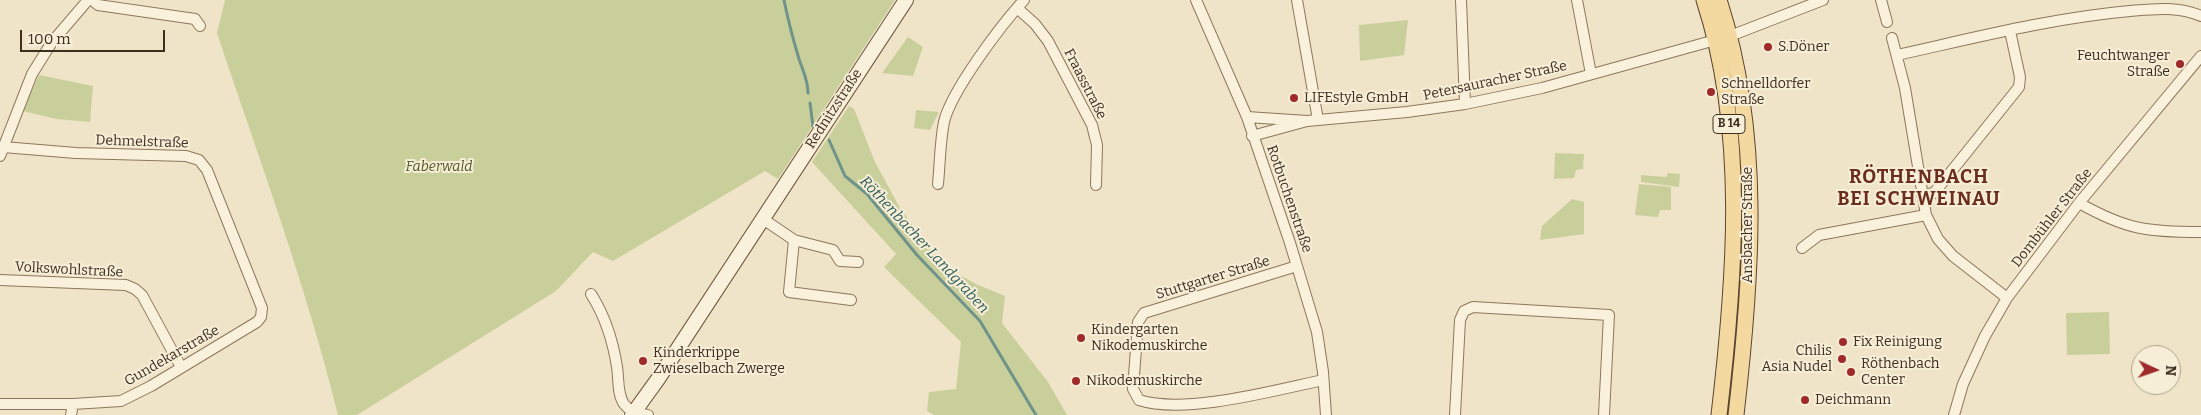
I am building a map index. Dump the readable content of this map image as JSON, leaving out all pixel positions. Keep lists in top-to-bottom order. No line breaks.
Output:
{"streets":{"main road":["Rednitzstraße","B 14","Ansbacher Straße"],"street":["Petersauracher Straße","Fraasstraße","Dehmelstraße","Rotbuchenstraße","Dombühler Straße","Volkswohlstraße","Stuttgarter Straße","Gundekarstraße"]},"crossings":[["Petersauracher Straße","Rotbuchenstraße"],["Petersauracher Straße","Ansbacher Straße"],["Dehmelstraße","Gundekarstraße"],["Rotbuchenstraße","Stuttgarter Straße"],["Volkswohlstraße","Gundekarstraße"]],"districts":["RÖTHENBACH BEI SCHWEINAU"],"water":["Röthenbacher Landgraben"],"parks":["Faberwald"],"places":["S.Döner","Feuchtwanger Straße","Schnelldorfer Straße","LIFEstyle GmbH","Kindergarten Nikodemuskirche","Fix Reinigung","Chilis Asia Nudel","Kinderkrippe Zwieselbach Zwerge","Röthenbach Center","Nikodemuskirche","Deichmann"],"scale_bar":"100 m","north":"right"}
